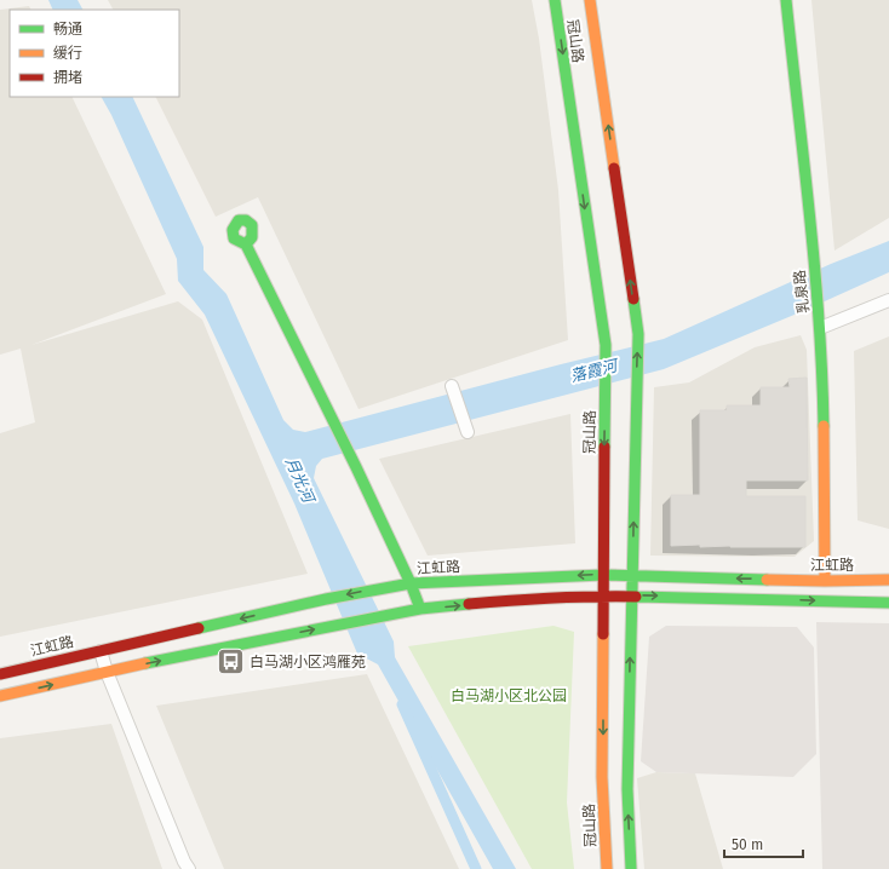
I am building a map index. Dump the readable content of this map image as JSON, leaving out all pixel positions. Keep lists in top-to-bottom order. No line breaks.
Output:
{"streets":{"main road":["冠山路","乳泉路","江虹路"]},"crossings":[["冠山路","江虹路"],["乳泉路","江虹路"]],"water":["落霞河","月光河"],"parks":["白马湖小区北公园"],"places":{"bus stop":["白马湖小区鸿雁苑"]},"legend":["畅通","缓行","拥堵"],"scale_bar":"50 m"}
